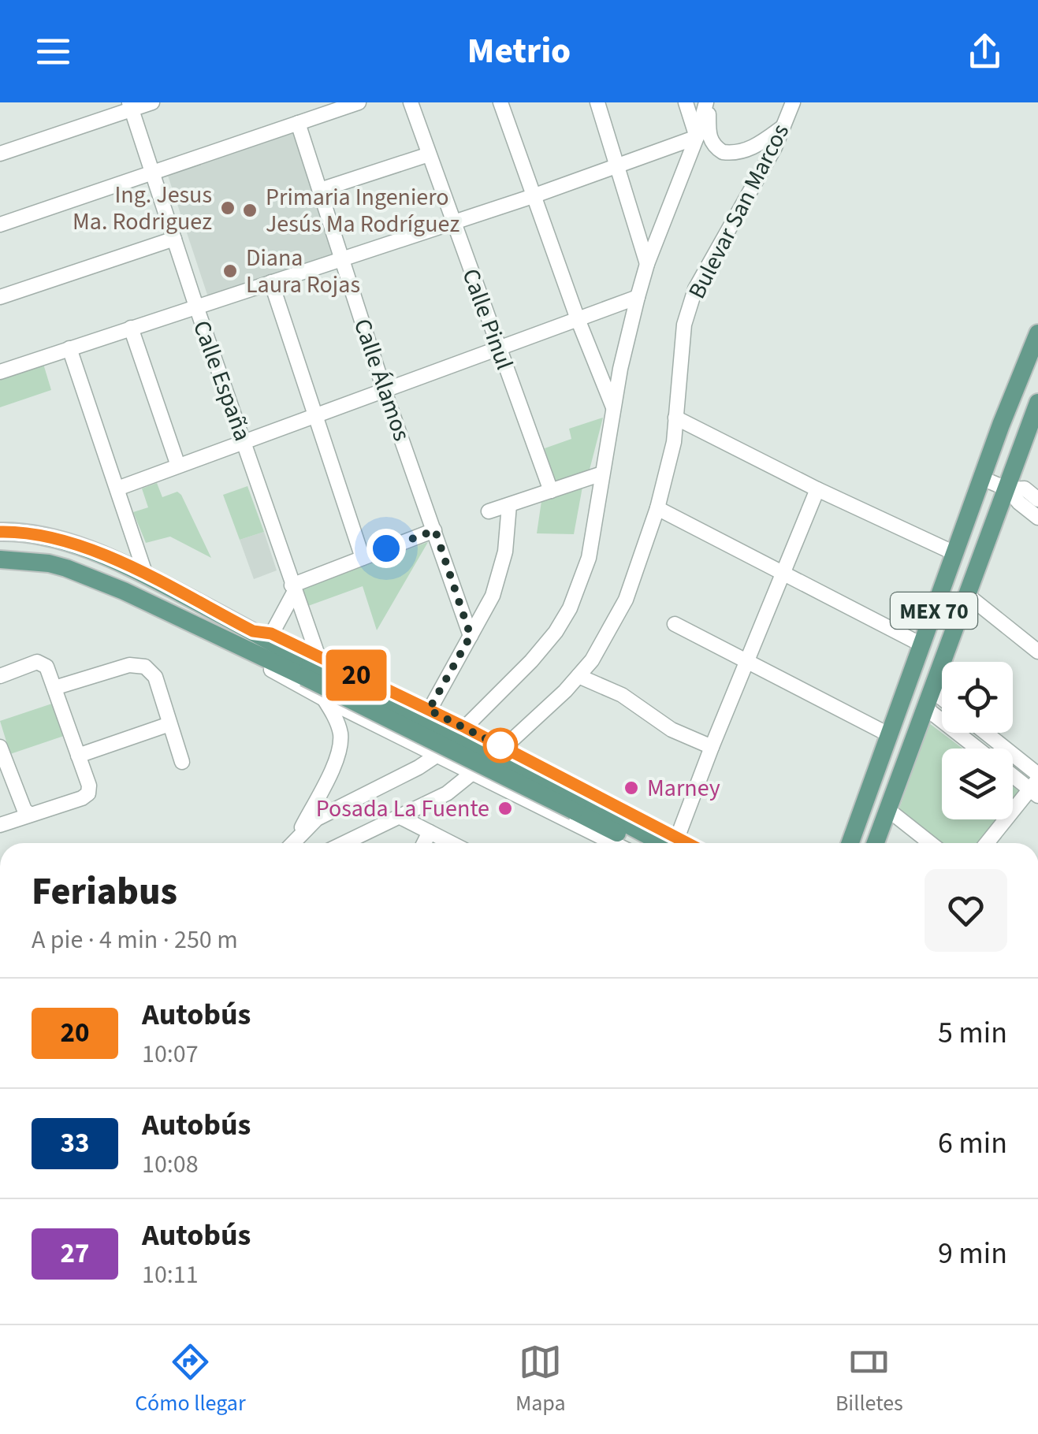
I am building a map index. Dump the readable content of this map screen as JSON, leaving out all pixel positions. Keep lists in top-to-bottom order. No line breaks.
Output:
{"streets":{"main road":["MEX 70"],"street":["Bulevar San Marcos","Calle Pinul","Calle Álamos","Calle España"]},"places":["Ing. Jesus Ma. Rodriguez","Primaria Ingeniero Jesús Ma Rodríguez","Diana Laura Rojas","Marney","Posada La Fuente"],"lines":["bus line 20"],"page":{"header":"Metrio","on_map":"20","heading":["Feriabus","A pie · 4 min · 250 m"],"list":[{"mark":"20","name":"Autobús","note":"10:07","value":"5 min"},{"mark":"33","name":"Autobús","note":"10:08","value":"6 min"},{"mark":"27","name":"Autobús","note":"10:11","value":"9 min"}],"tabs":["Cómo llegar","Mapa","Billetes"]}}
